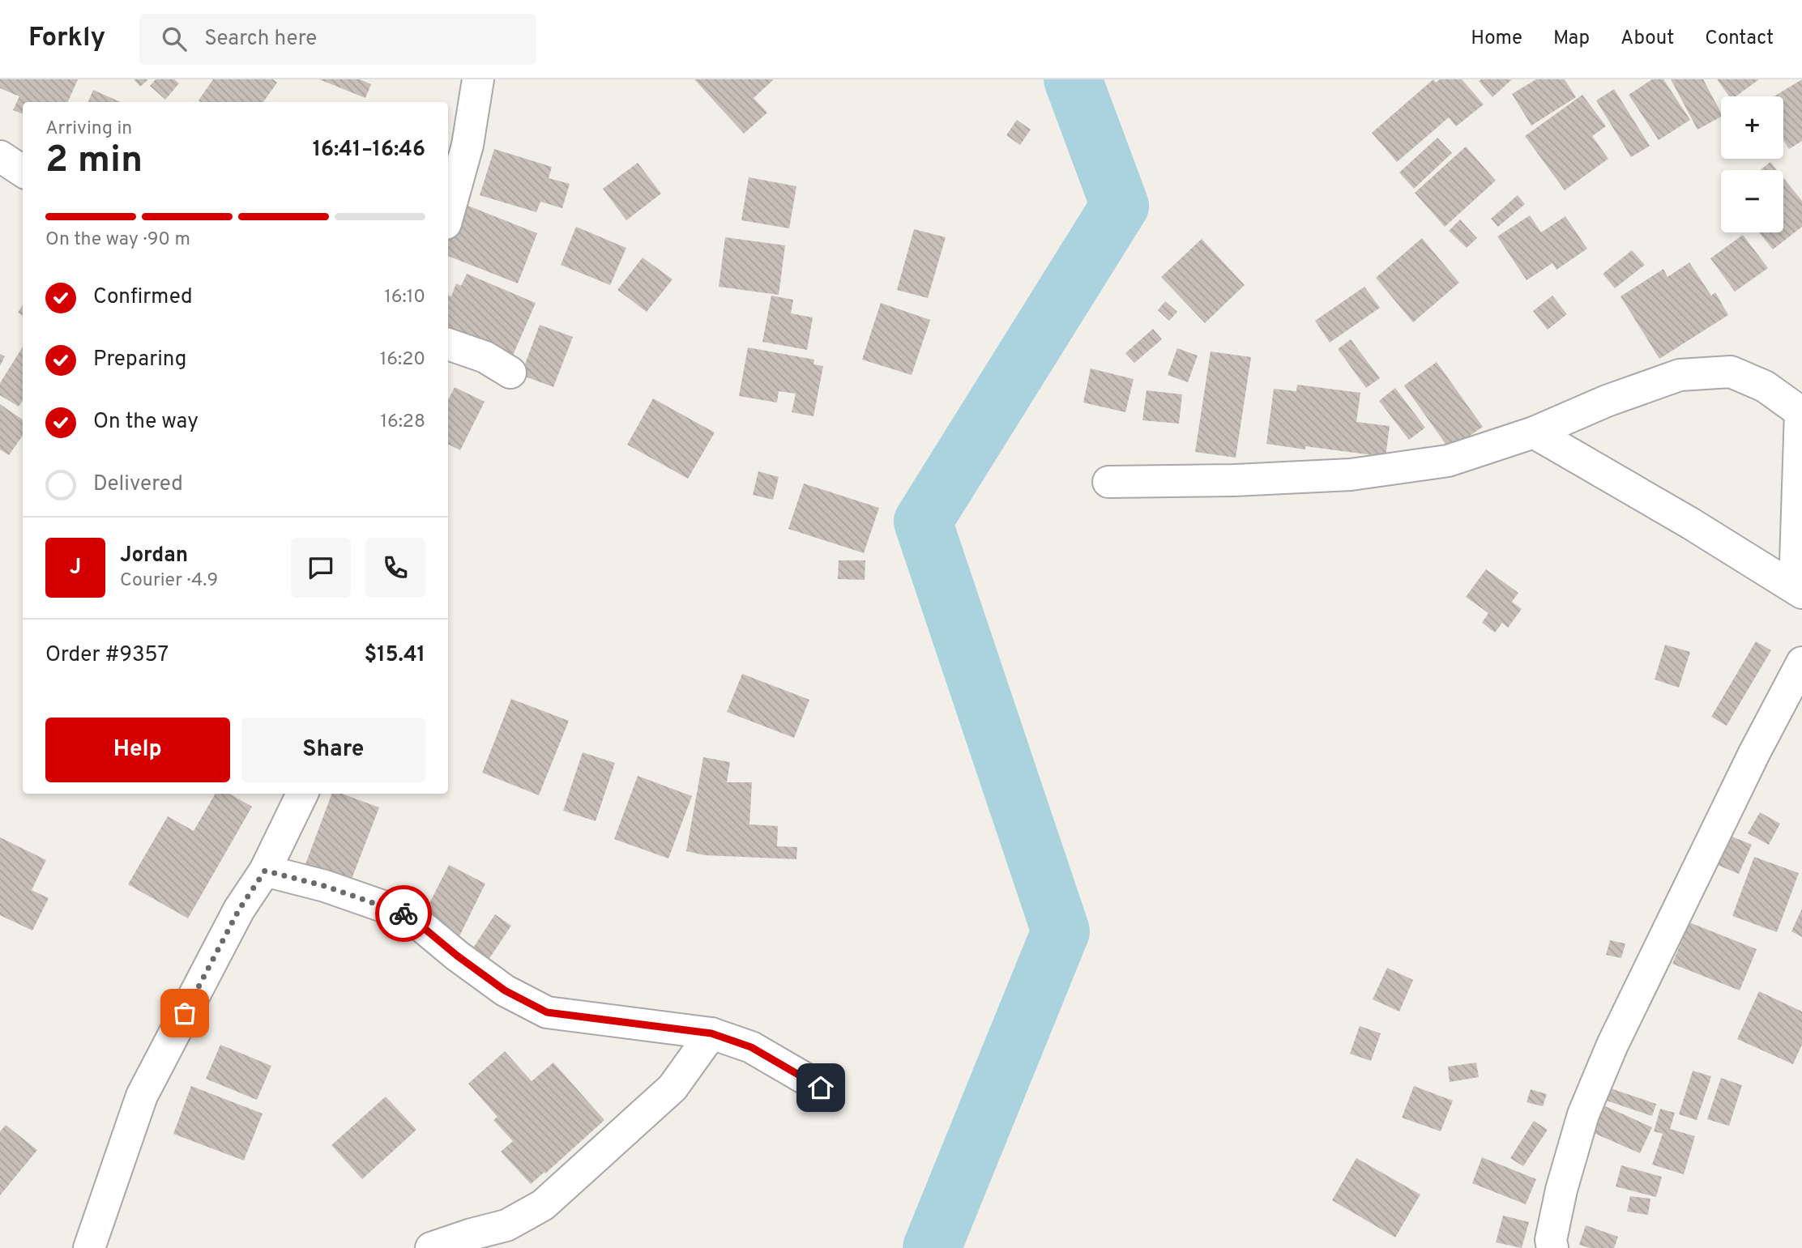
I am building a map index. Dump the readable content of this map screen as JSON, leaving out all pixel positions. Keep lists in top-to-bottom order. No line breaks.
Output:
{"page":{"header":"Forkly","search":"Search here","nav":["Home","Map","About","Contact"],"map_buttons":["+","−"],"heading":["2 min","Arriving in","16:41–16:46"],"panel":["Jordan","Courier · 4.9","Order #9357","$15.41"],"bar":"On the way · 90 m","list":[["Confirmed","16:10"],["Preparing","16:20"],["On the way","16:28"],"Delivered"],"round":"J","buttons":["Help","Share"]}}
